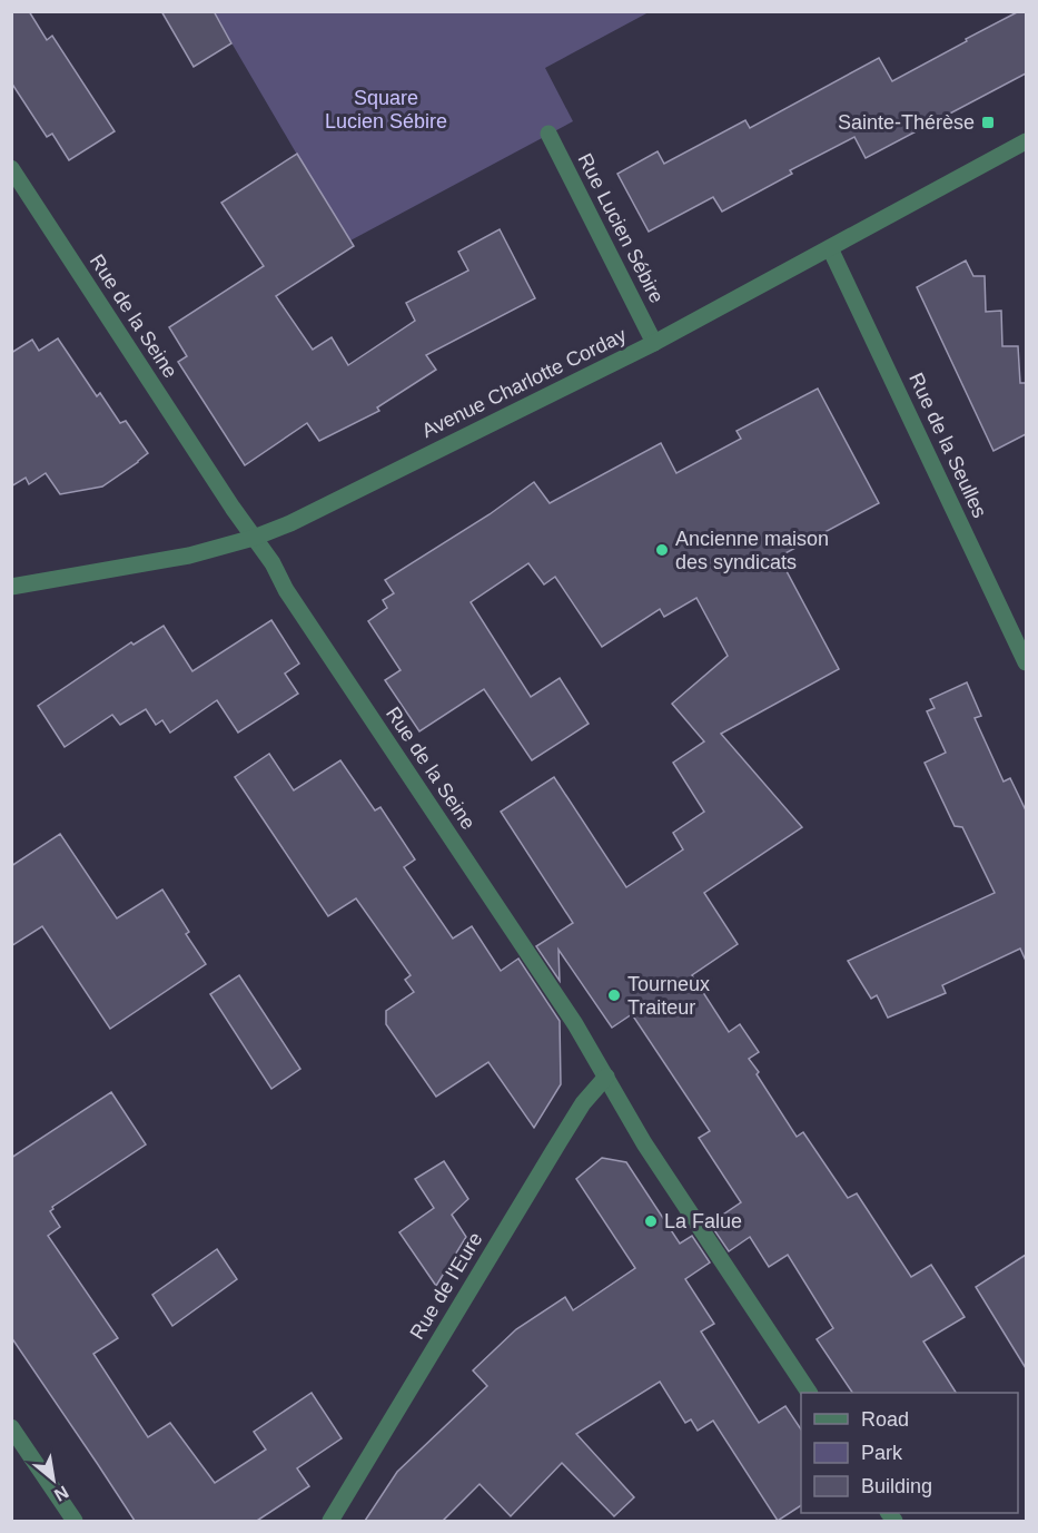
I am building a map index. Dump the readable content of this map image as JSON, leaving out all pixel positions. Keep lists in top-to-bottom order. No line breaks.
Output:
{"streets":{"street":["Rue Lucien Sébire","Rue de la Seine","Avenue Charlotte Corday","Rue de la Seulles","Rue de l'Eure"]},"crossings":[["Rue Lucien Sébire","Avenue Charlotte Corday"],["Rue de la Seine","Avenue Charlotte Corday"],["Rue de la Seine","Rue de l'Eure"],["Avenue Charlotte Corday","Rue de la Seulles"]],"parks":["Square Lucien Sébire"],"places":{"transit":["Sainte-Thérèse"],"other":["Ancienne maison des syndicats","Tourneux Traiteur","La Falue"]},"legend":["Road","Park","Building"],"north":"bottom right"}
